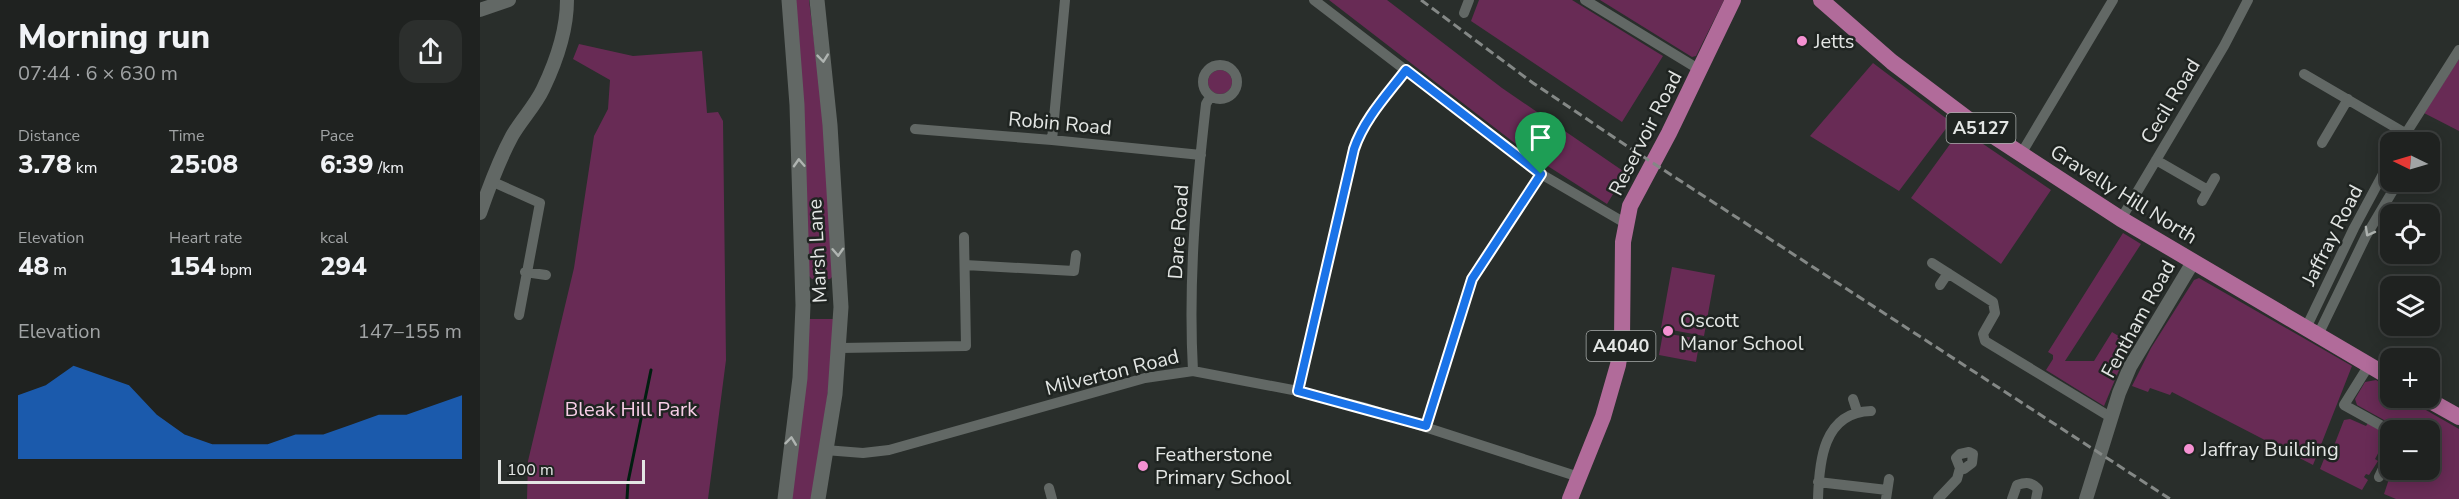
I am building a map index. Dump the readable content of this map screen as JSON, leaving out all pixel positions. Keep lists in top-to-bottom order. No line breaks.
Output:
{"streets":{"main road":["A5127","Reservoir Road","Gravelly Hill North","Marsh Lane","A4040"],"street":["Cecil Road","Robin Road","Dare Road","Jaffray Road","Fentham Road","Milverton Road"]},"crossings":[["Cecil Road","Gravelly Hill North"],["Robin Road","Dare Road"],["Reservoir Road","Milverton Road"],["Gravelly Hill North","Jaffray Road"],["Gravelly Hill North","Fentham Road"],["Dare Road","Milverton Road"],["Marsh Lane","Milverton Road"]],"parks":["Bleak Hill Park"],"places":["Jetts","Oscott Manor School","Jaffray Building","Featherstone Primary School"],"scale_bar":"100 m","north":"left","page":{"heading":["Morning run","07:44 · 6 × 630 m"],"stats":[["Distance","3.78 km"],["Time","25:08"],["Pace","6:39 /km"],["Elevation","48 m"],["Heart rate","154 bpm"],["kcal","294"]],"map_buttons":["+","−"],"chart":["Elevation","147–155 m"],"scale":"100 m"}}
